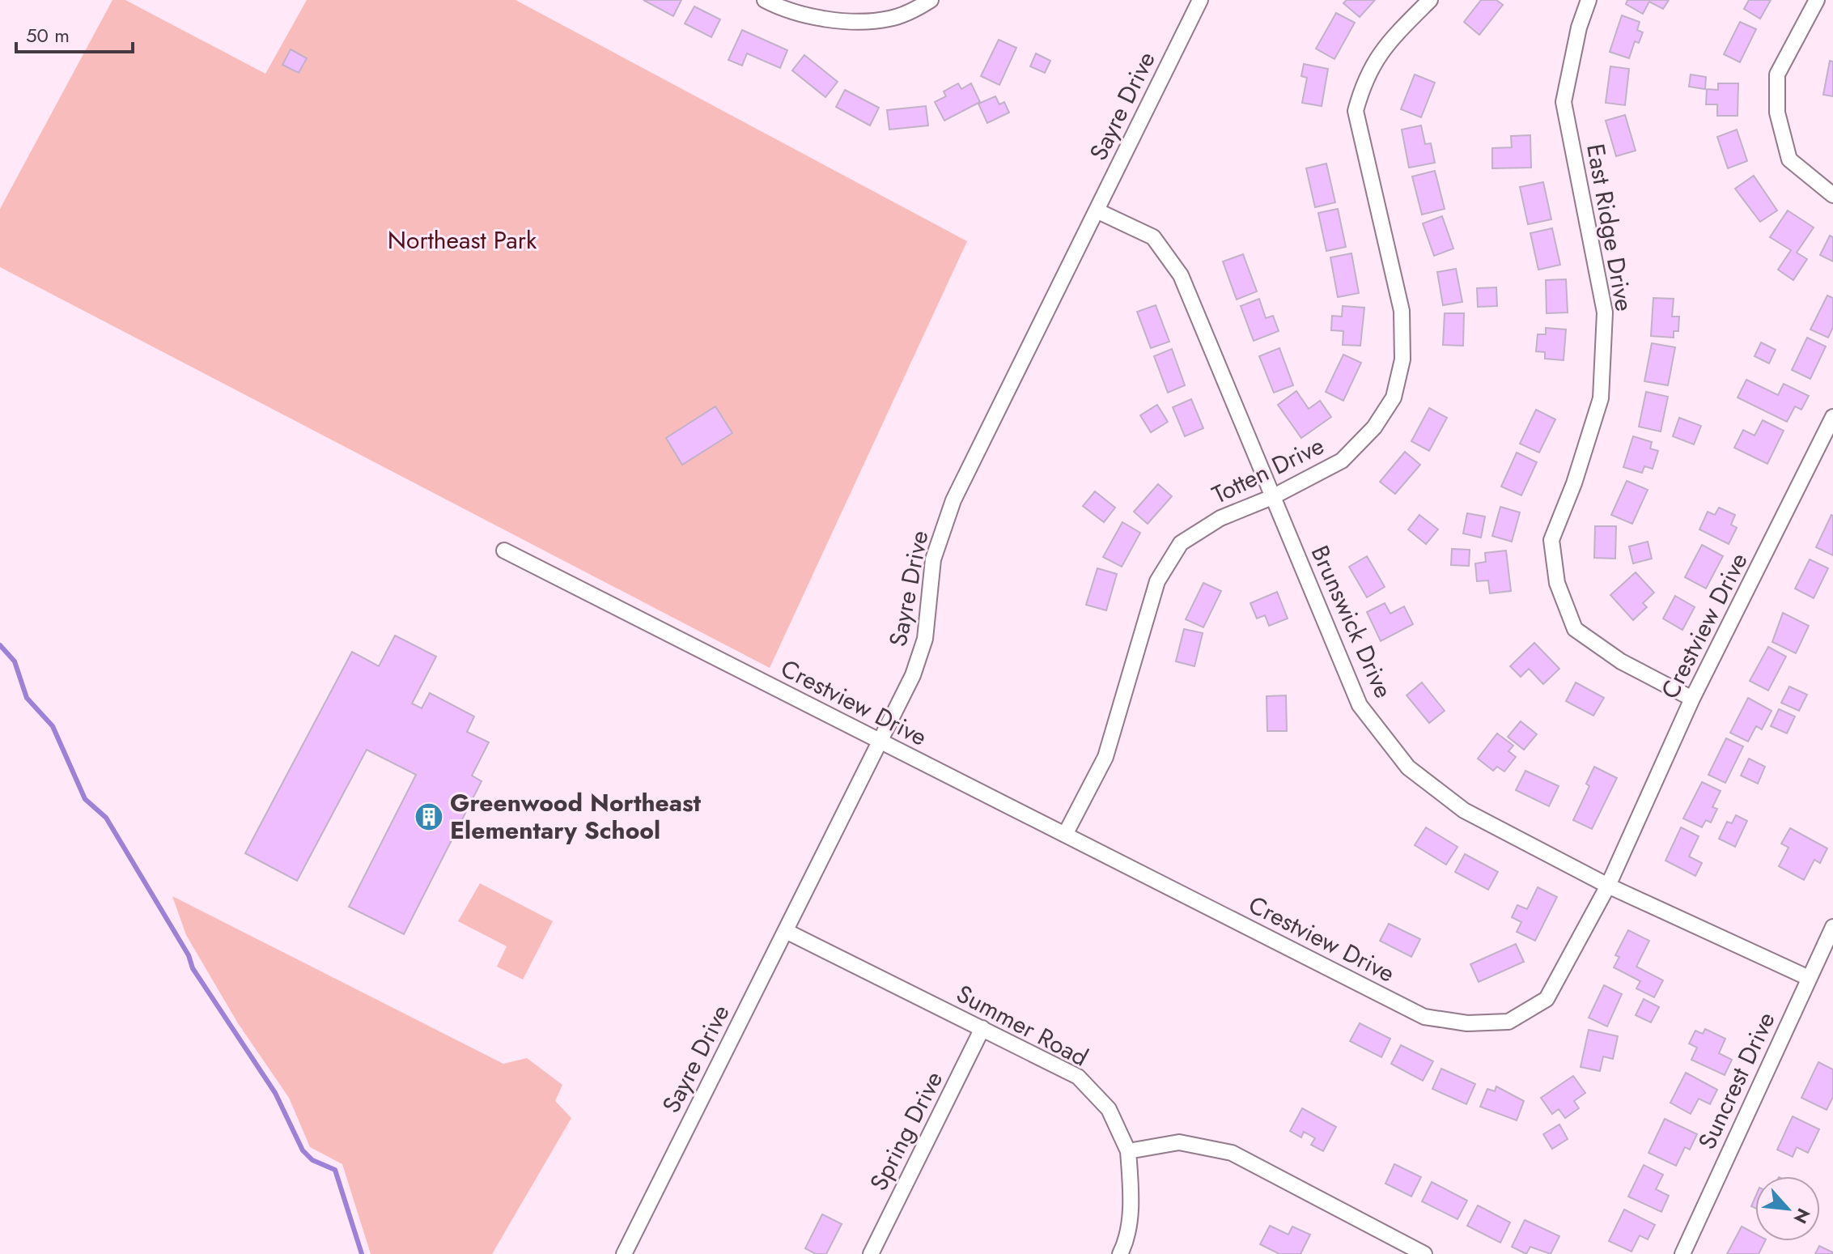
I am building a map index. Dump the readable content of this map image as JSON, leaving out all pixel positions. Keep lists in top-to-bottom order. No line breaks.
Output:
{"streets":{"street":["Sayre Drive","East Ridge Drive","Totten Drive","Brunswick Drive","Crestview Drive","Summer Road","Suncrest Drive","Spring Drive"]},"crossings":[["Sayre Drive","Brunswick Drive"],["Sayre Drive","Crestview Drive"],["Sayre Drive","Summer Road"],["East Ridge Drive","Crestview Drive"],["Totten Drive","Brunswick Drive"],["Totten Drive","Crestview Drive"],["Brunswick Drive","Crestview Drive"],["Brunswick Drive","Suncrest Drive"],["Summer Road","Spring Drive"]],"parks":["Northeast Park"],"places":{"building":["Greenwood Northeast Elementary School"]},"scale_bar":"50 m","north":"bottom right"}
